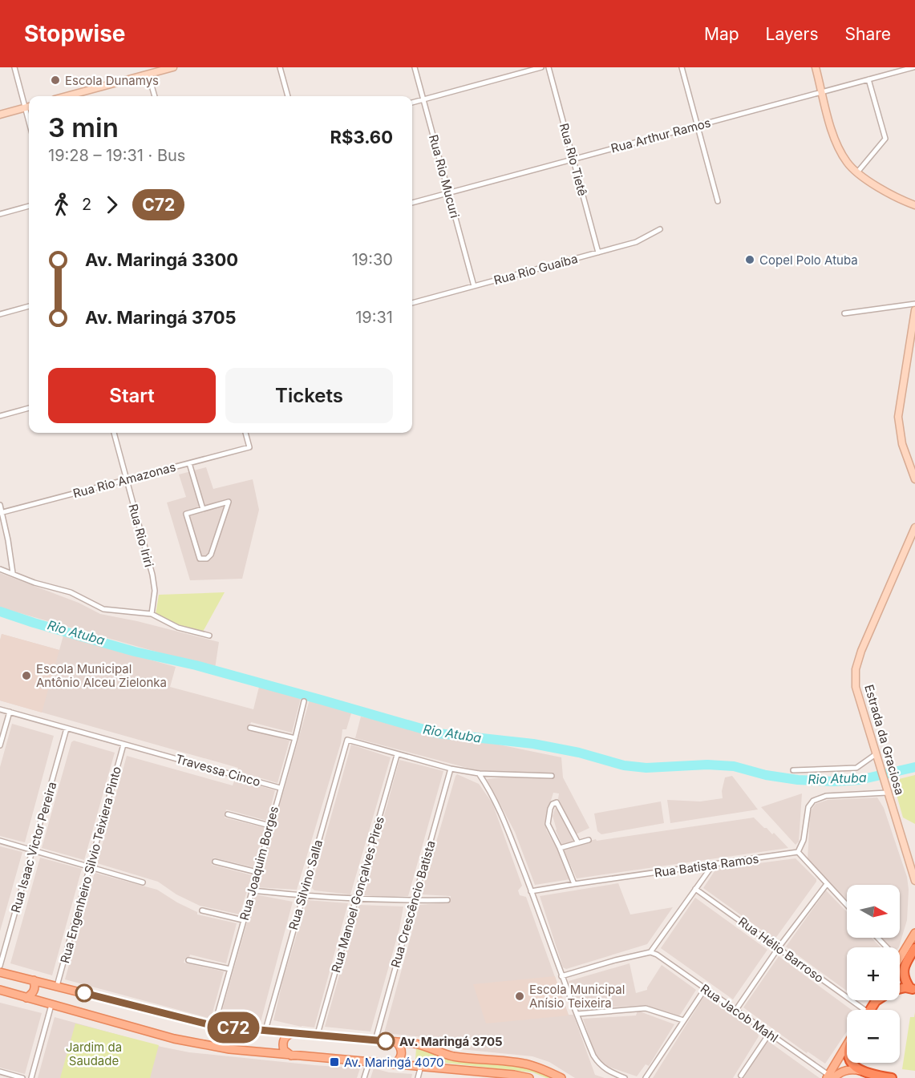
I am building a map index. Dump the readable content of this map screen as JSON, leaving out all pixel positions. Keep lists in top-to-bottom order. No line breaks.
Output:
{"streets":{"main road":["Estrada da Graciosa"],"street":["Rua Arthur Ramos","Rua Rio Tietê","Rua Rio Mucuri","Rua Rio Guaíba","Rua Rio Amazonas","Rua Rio Iriri","Travessa Cinco","Rua Isaac Victor Pereira","Rua Joaquim Borges","Rua Engenheiro Silvio Teixiera Pinto","Rua Batista Ramos","Rua Silvino Salla","Rua Manoel Gonçalves Pires","Rua Crescêncio Batista","Rua Hélio Barroso","Rua Jacob Mahl"]},"crossings":[["Rua Arthur Ramos","Rua Rio Tietê"],["Rua Arthur Ramos","Rua Rio Mucuri"],["Rua Rio Tietê","Rua Rio Guaíba"],["Rua Rio Mucuri","Rua Rio Guaíba"],["Rua Rio Amazonas","Rua Rio Iriri"],["Travessa Cinco","Rua Isaac Victor Pereira"],["Travessa Cinco","Rua Joaquim Borges"],["Travessa Cinco","Rua Engenheiro Silvio Teixiera Pinto"],["Rua Silvino Salla","Rua Manoel Gonçalves Pires"]],"water":["Rio Atuba"],"parks":["Jardim da Saudade"],"places":{"other":["Escola Dunamys","Copel Polo Atuba","Escola Municipal Antônio Alceu Zielonka","Escola Municipal Anísio Teixeira","Av. Maringá 3705"],"transit":["Av. Maringá 4070"]},"lines":["bus line C72"],"north":"right","page":{"header":"Stopwise","nav":["Map","Layers","Share"],"on_map":"C72","heading":["3 min","19:28 – 19:31 · Bus","R$3.60"],"legs":["2","C72"],"list":[{"name":"Av. Maringá 3300","value":"19:30"},{"name":"Av. Maringá 3705","value":"19:31"}],"buttons":["Start","Tickets"],"map_buttons":["+","−"]}}
